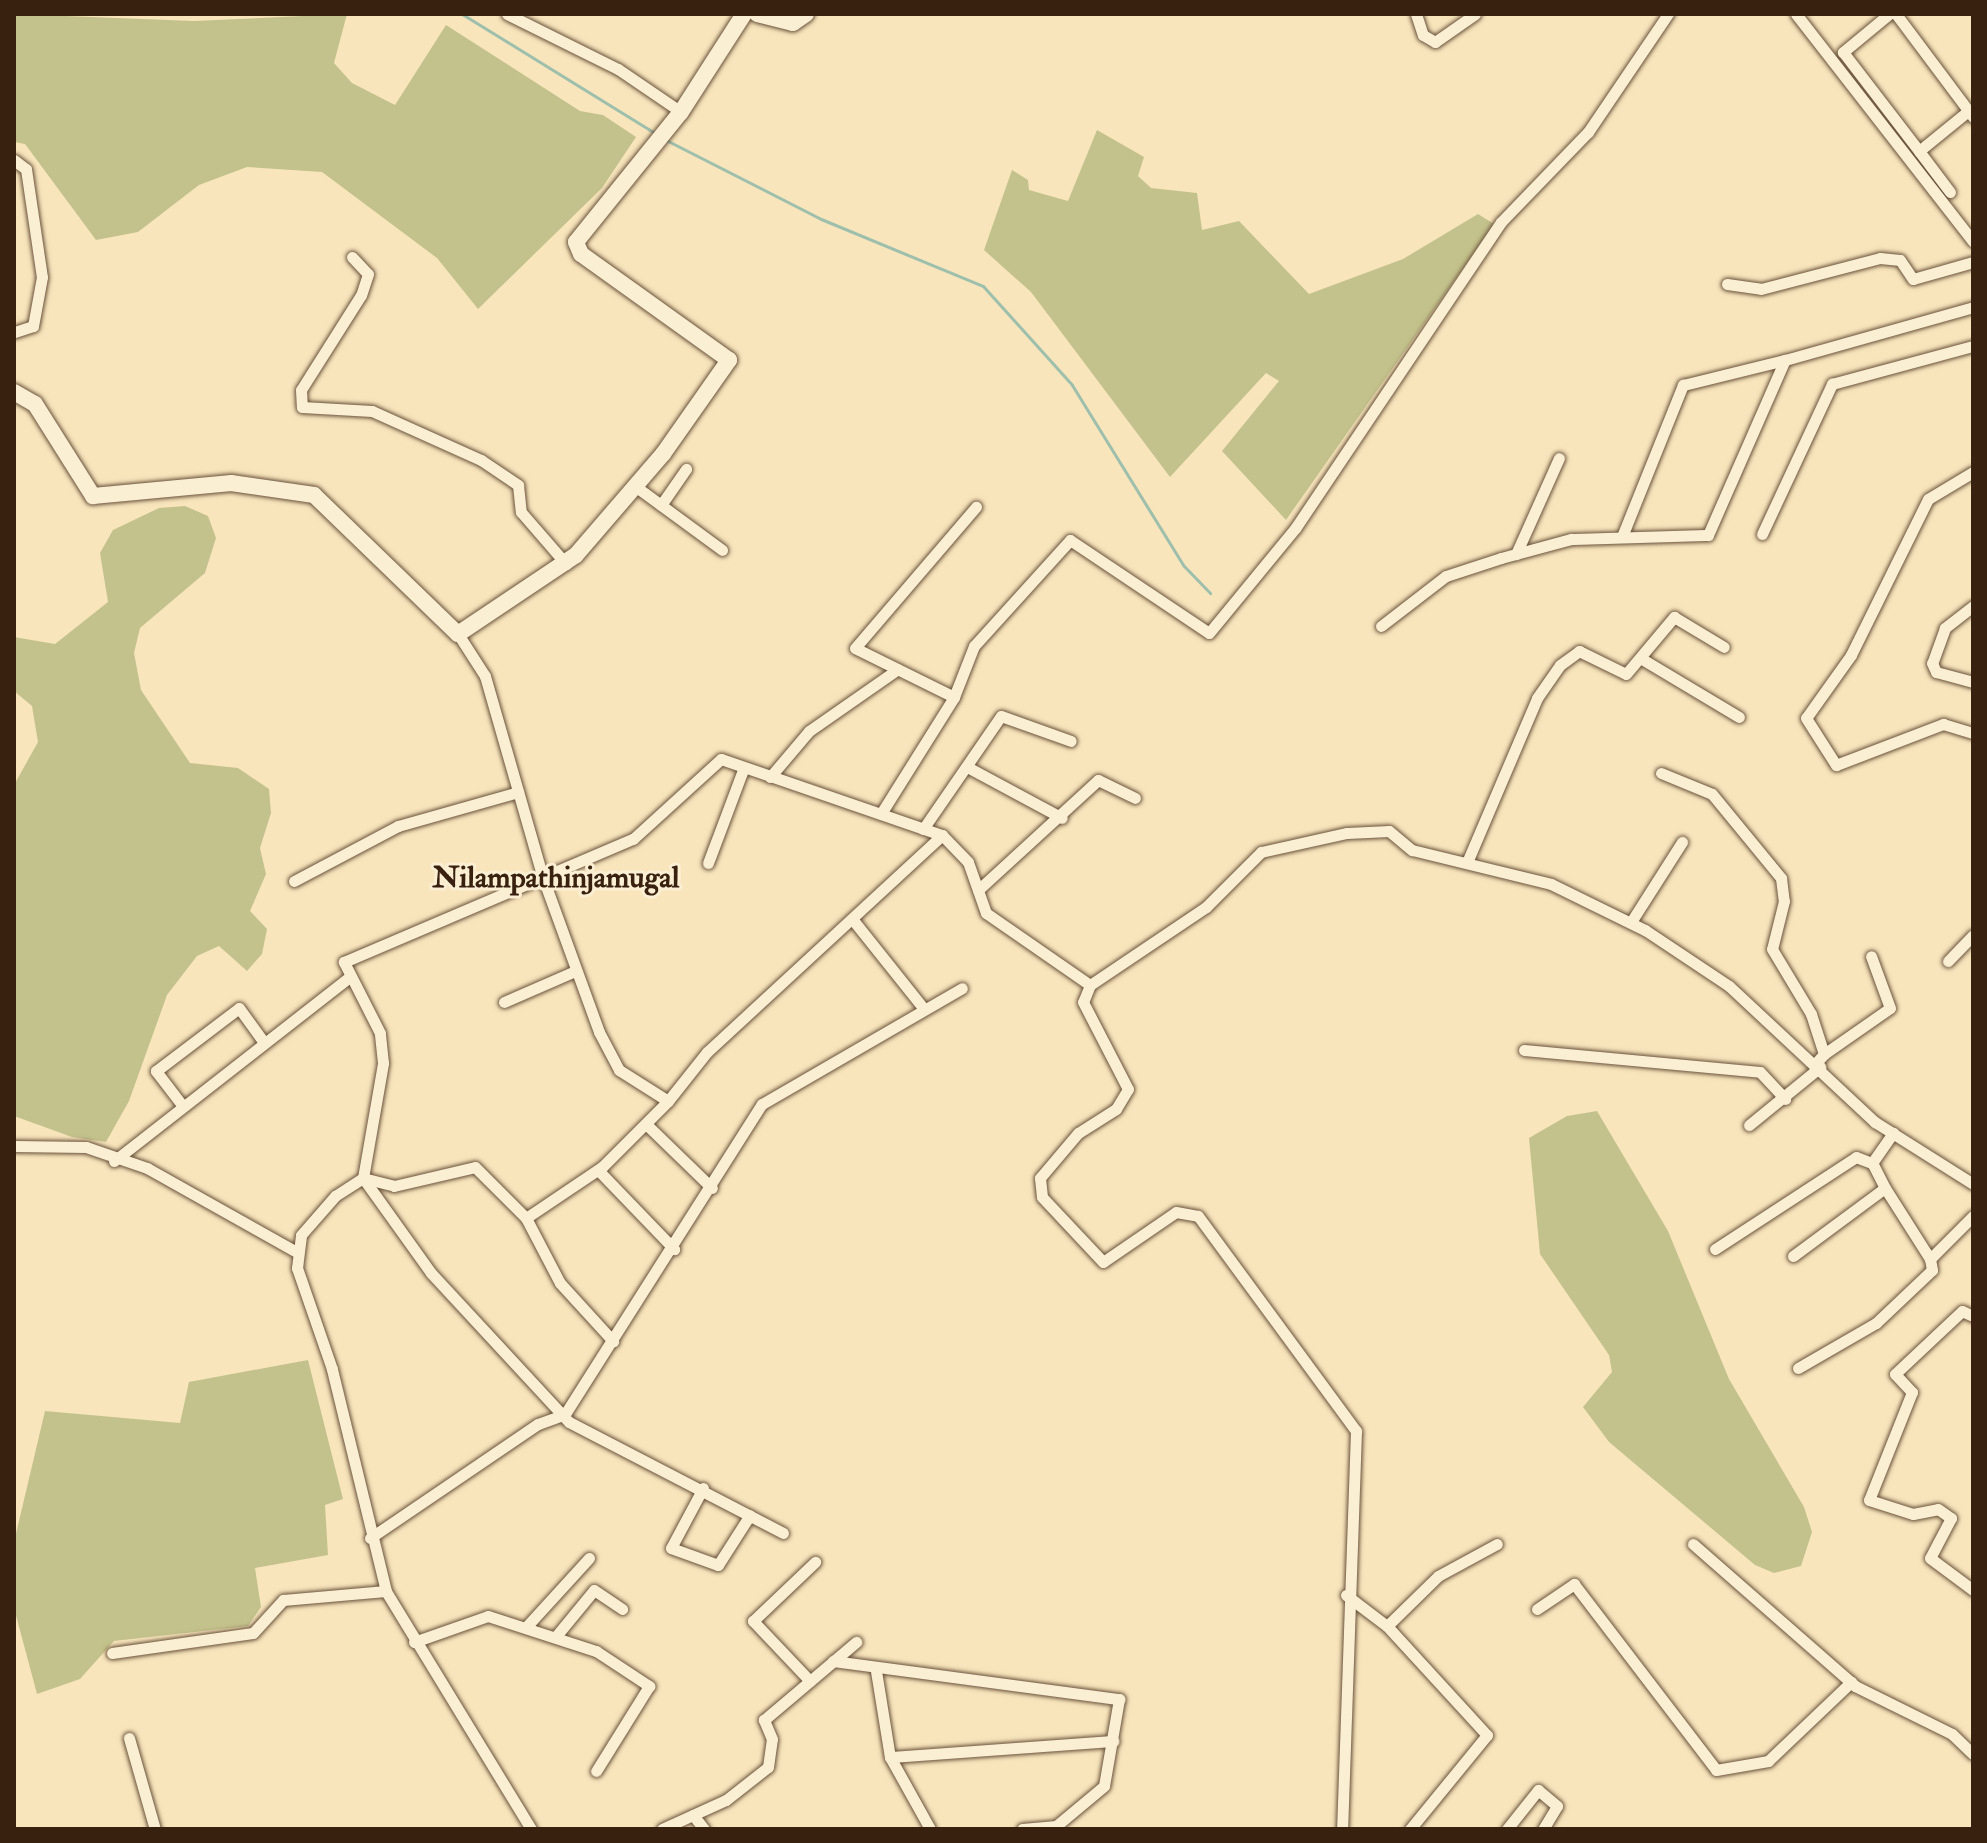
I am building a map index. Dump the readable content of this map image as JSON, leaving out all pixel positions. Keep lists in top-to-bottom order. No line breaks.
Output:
{"districts":["Nilampathinjamugal"]}
